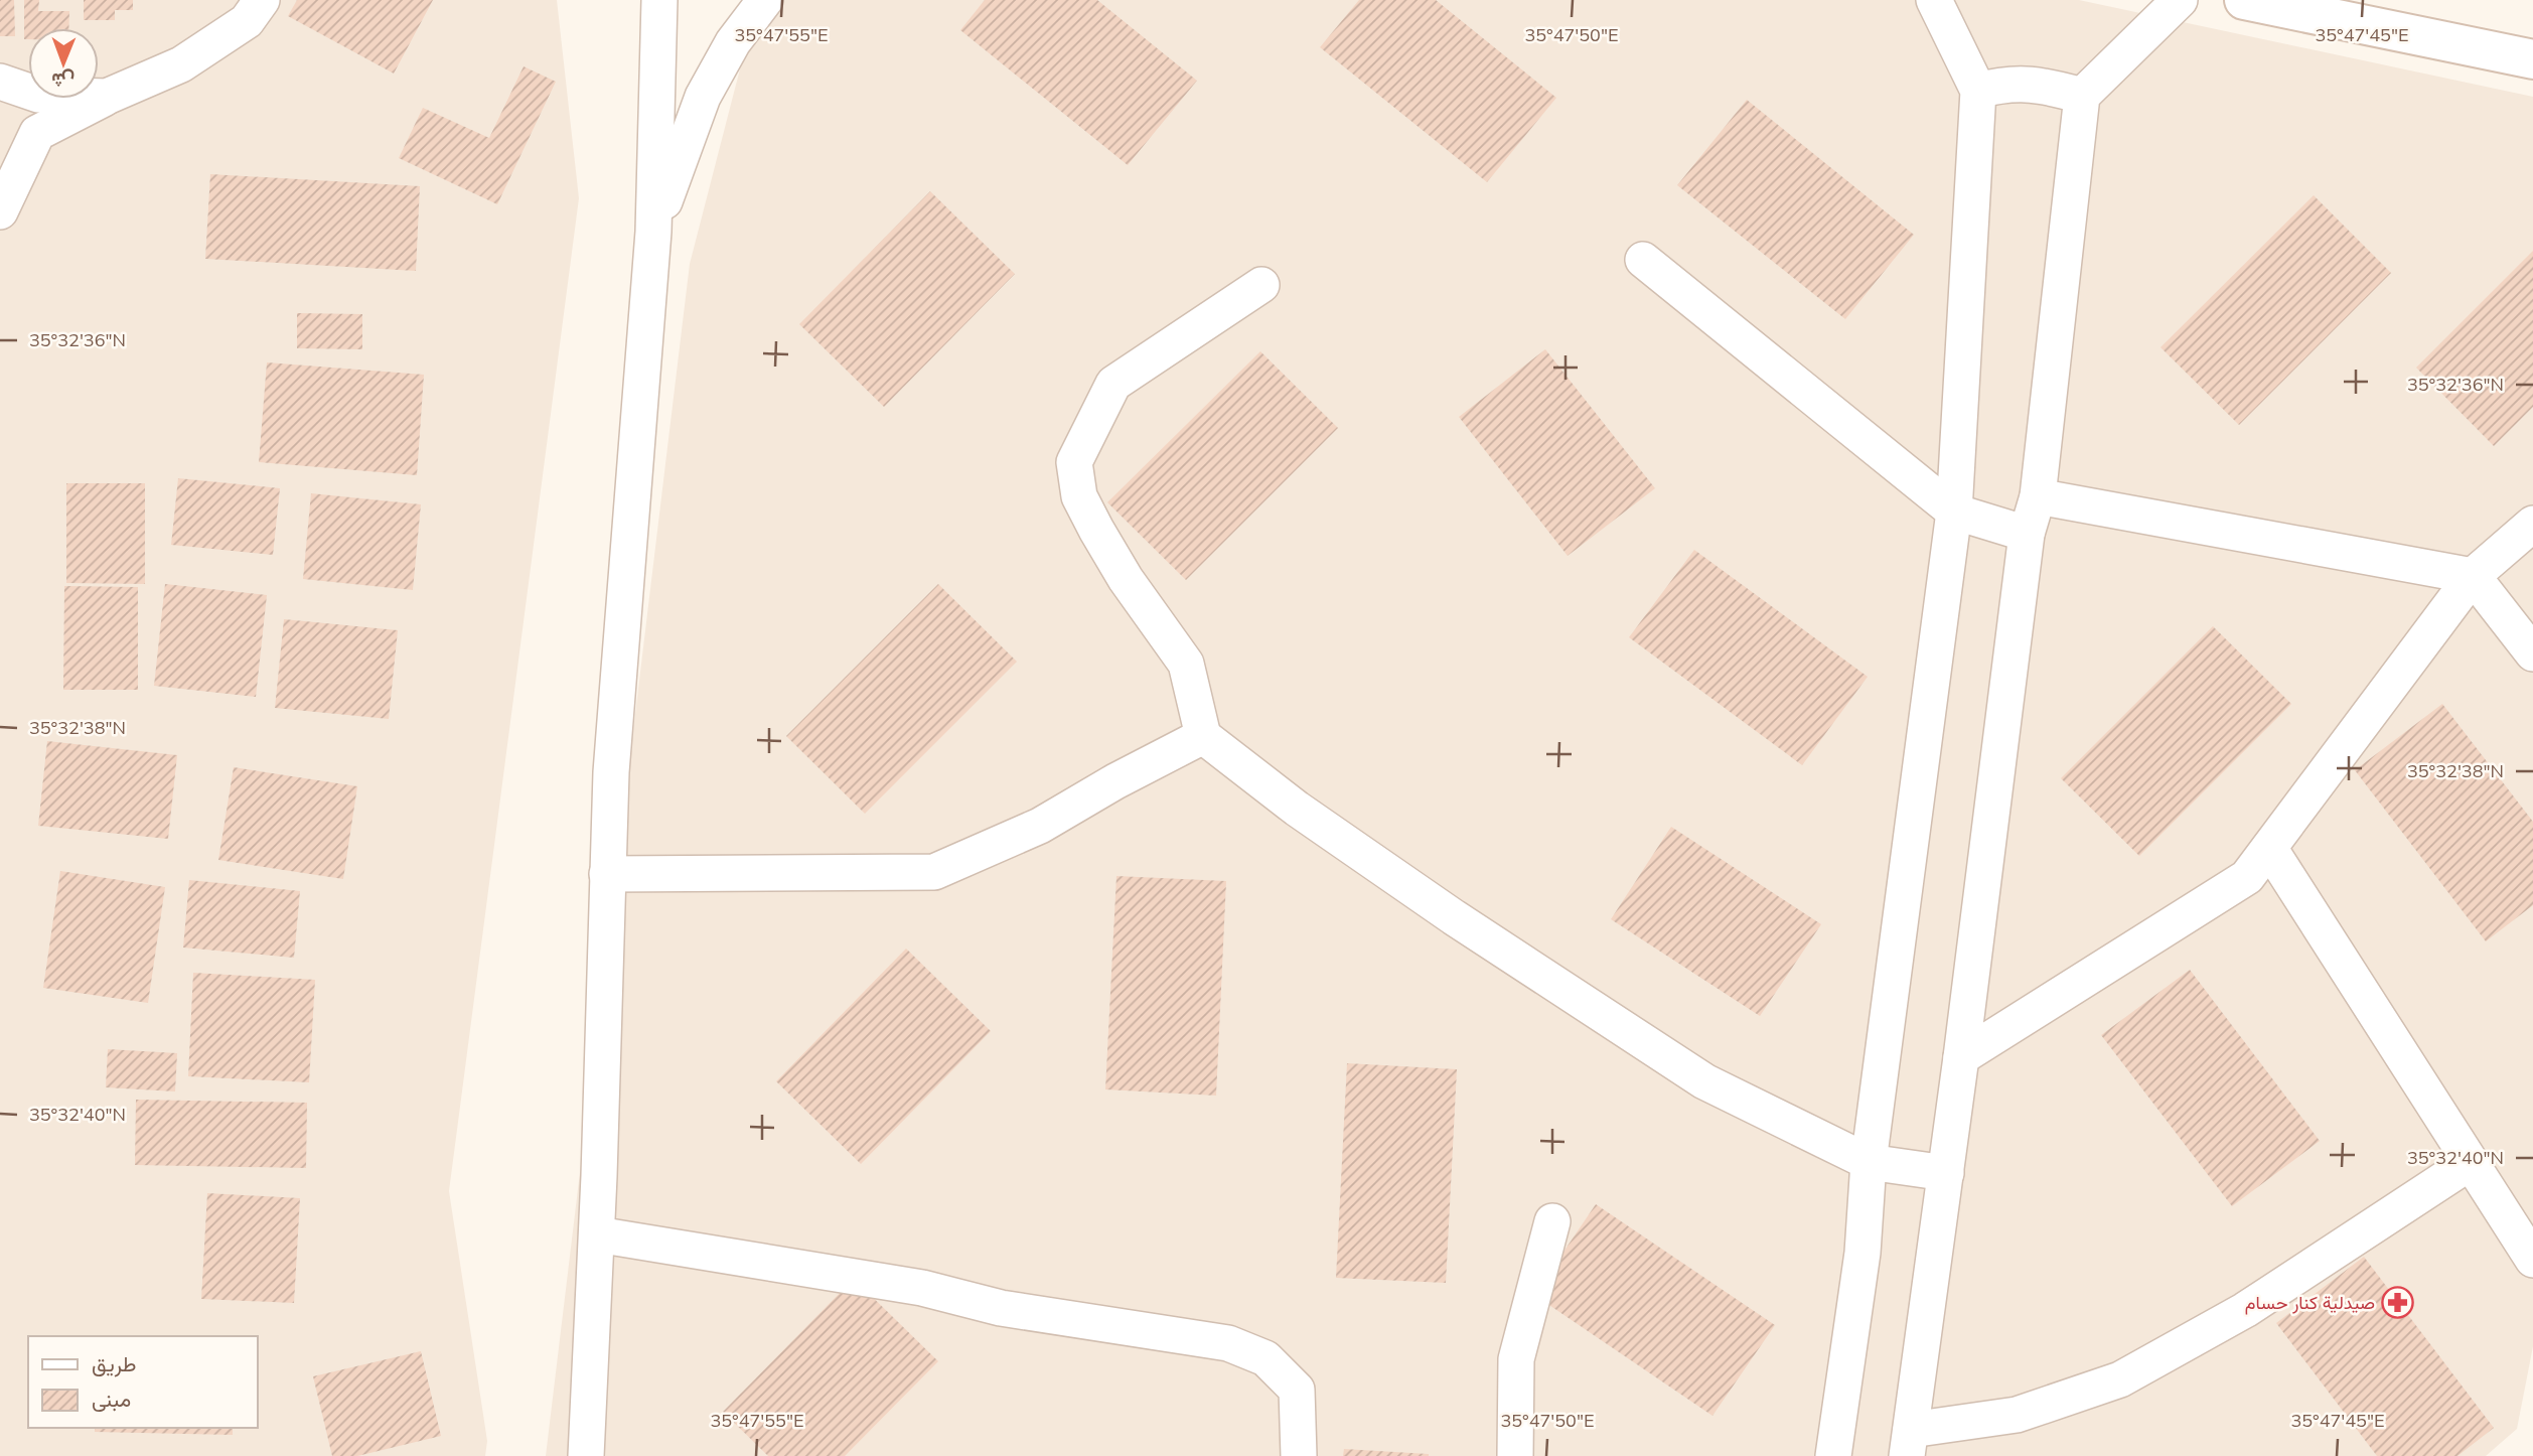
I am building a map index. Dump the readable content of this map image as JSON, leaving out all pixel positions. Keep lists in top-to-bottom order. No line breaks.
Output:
{"places":{"pharmacy":["صيدلية كنار حسام"]},"legend":["طريق","مبنى"],"north":"bottom","coordinates":["35°47'55\"E","35°47'50\"E","35°47'45\"E","35°32'36\"N","35°32'38\"N","35°32'40\"N"]}
